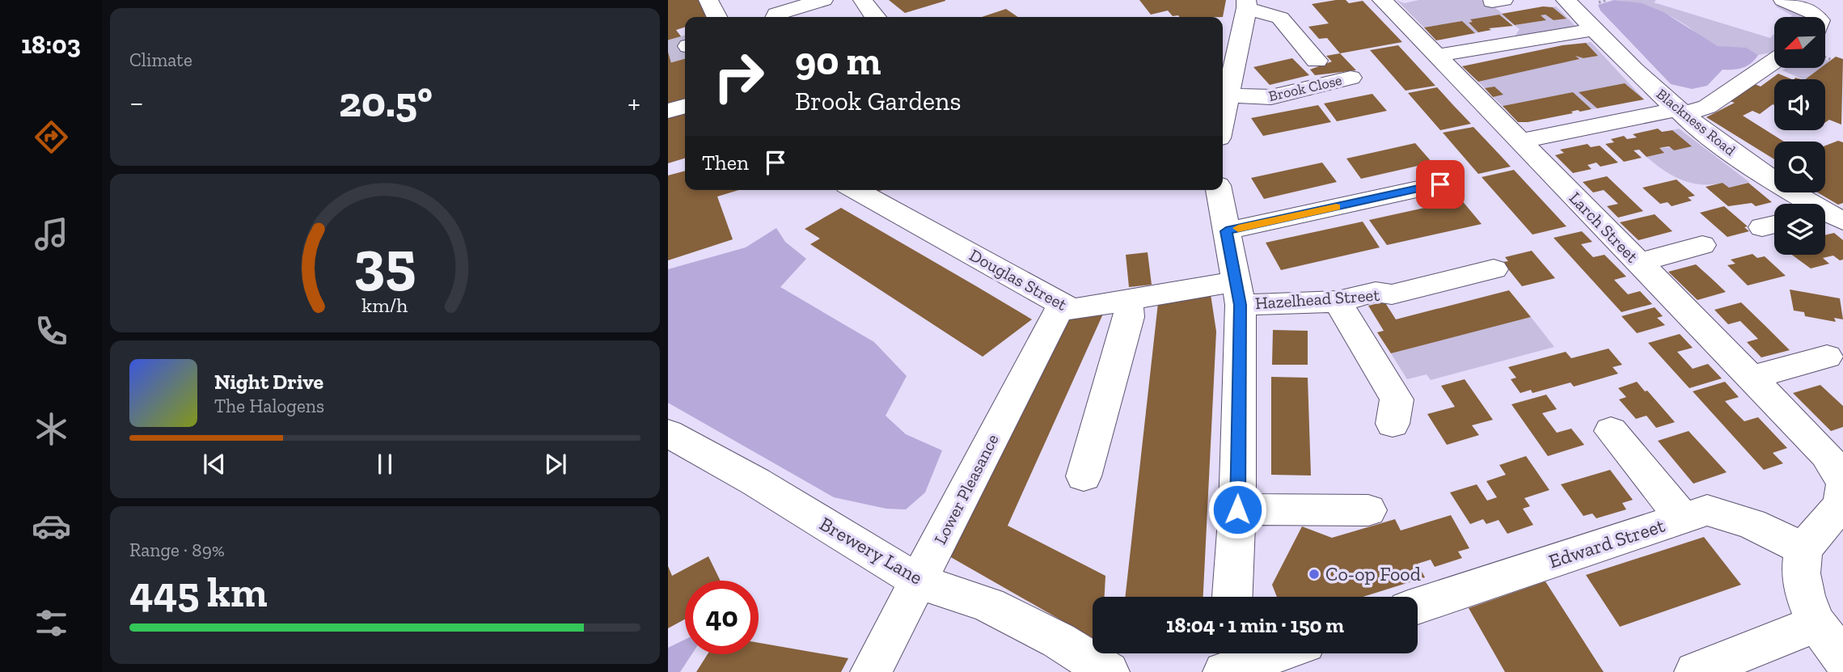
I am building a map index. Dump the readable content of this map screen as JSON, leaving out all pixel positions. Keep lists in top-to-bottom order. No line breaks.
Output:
{"streets":{"street":["Brook Close","Blackness Road","Larch Street","Douglas Street","Hazelhead Street","Lower Pleasance","Edward Street","Brewery Lane"]},"crossings":[["Douglas Street","Hazelhead Street"],["Douglas Street","Lower Pleasance"],["Lower Pleasance","Brewery Lane"]],"places":["Co-op Food"],"north":"bottom left","page":{"tabs":"18:03","tile":["Climate",["Range · 89%","445 km"]],"turn":["90 m","Brook Gardens"],"heat":["−","20.5°","+"],"then":"Then","song":["Night Drive","The Halogens"],"limit":"40","trip":"18:04 · 1 min · 150 m","gauge":["35","km/h"]}}
